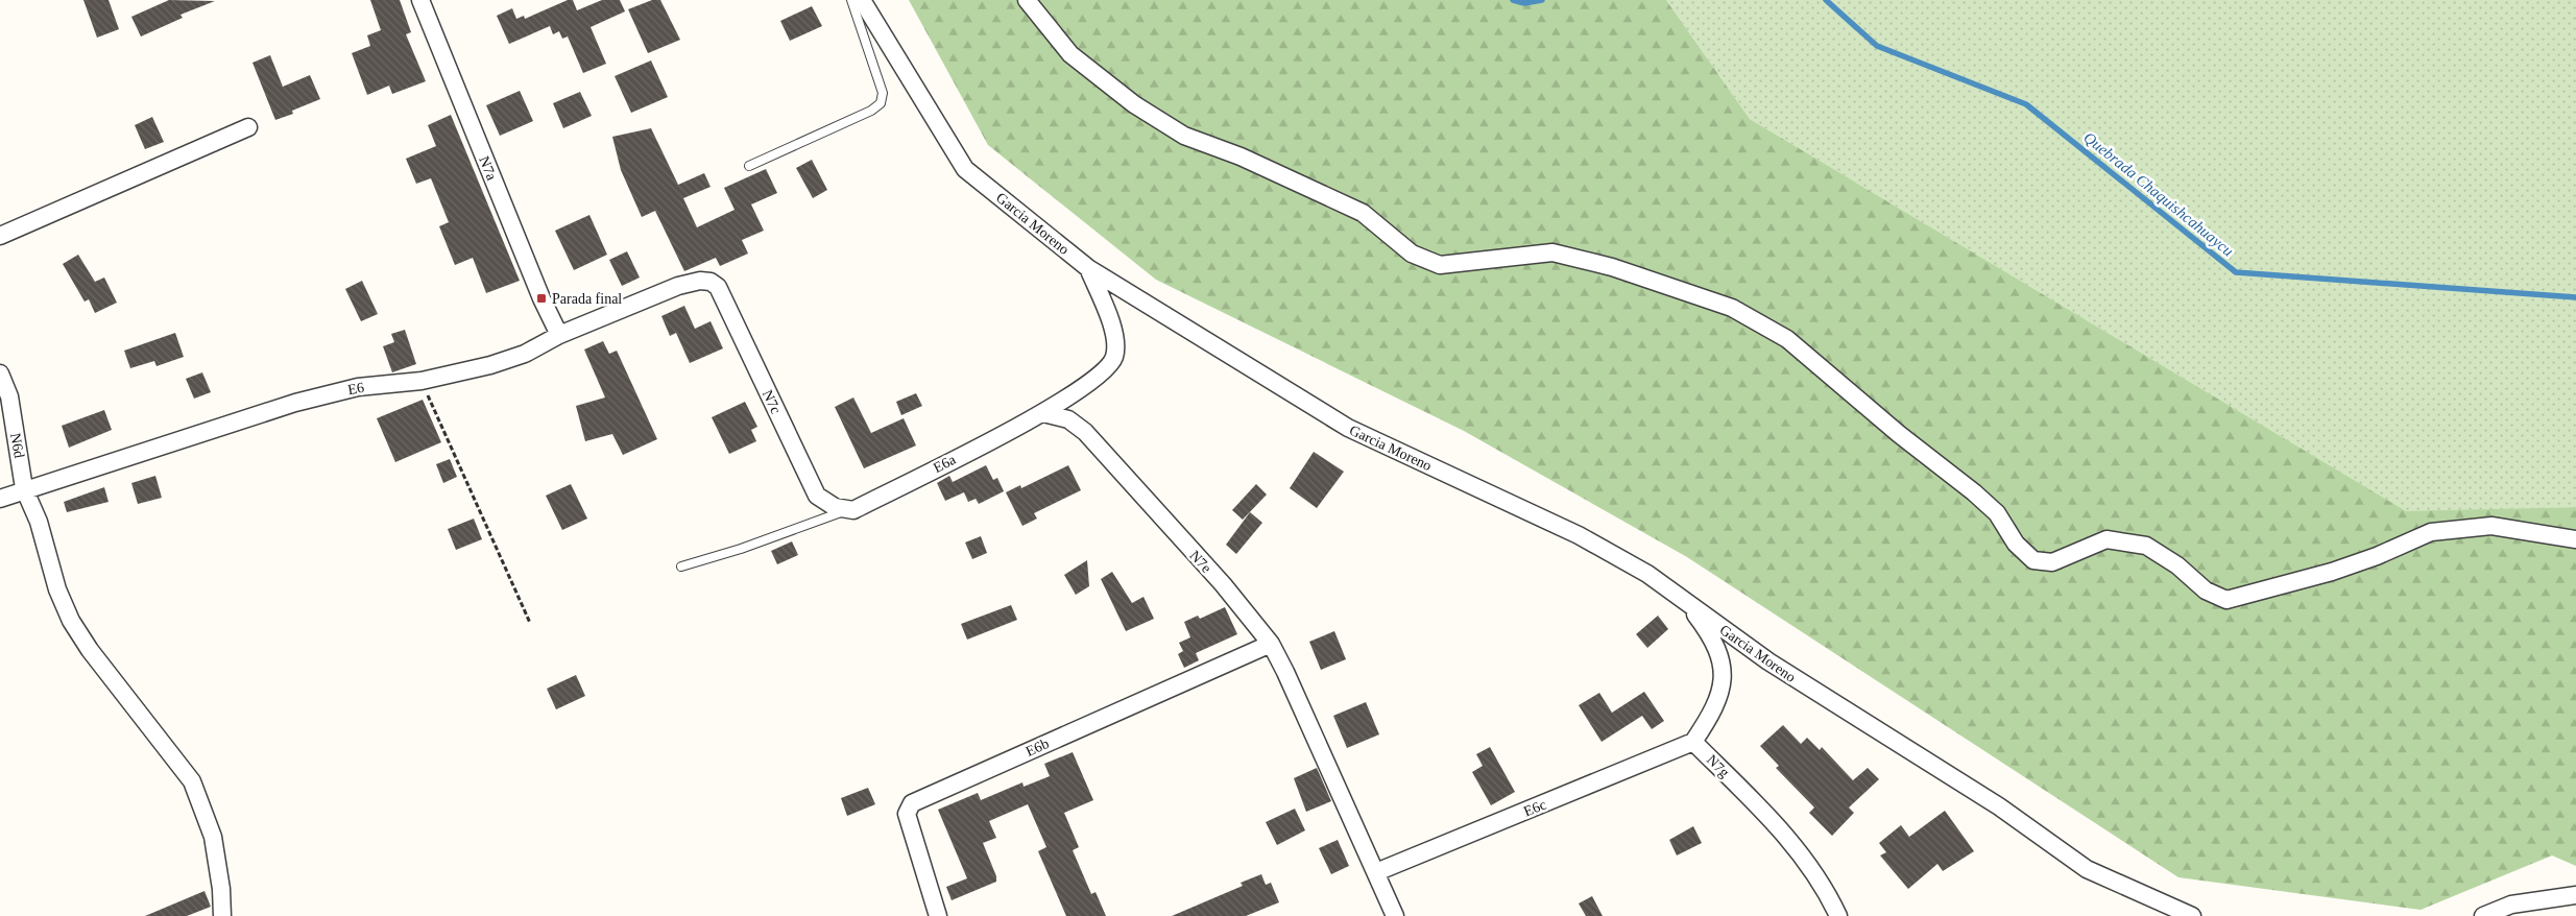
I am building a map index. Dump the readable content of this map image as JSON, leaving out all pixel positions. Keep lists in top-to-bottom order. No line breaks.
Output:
{"streets":{"street":["N7a","Garcia Moreno","E6","N7c","N6d","E6a","N7e","E6b","N7g","E6c"]},"crossings":[["N7a","E6"],["E6","N7c"],["E6","N6d"],["N7c","E6a"],["E6a","N7e"],["N7e","E6b"],["N7e","E6c"],["N7g","E6c"]],"water":["Quebrada Chaquishcahuaycu"],"places":{"transit":["Parada final"]}}
